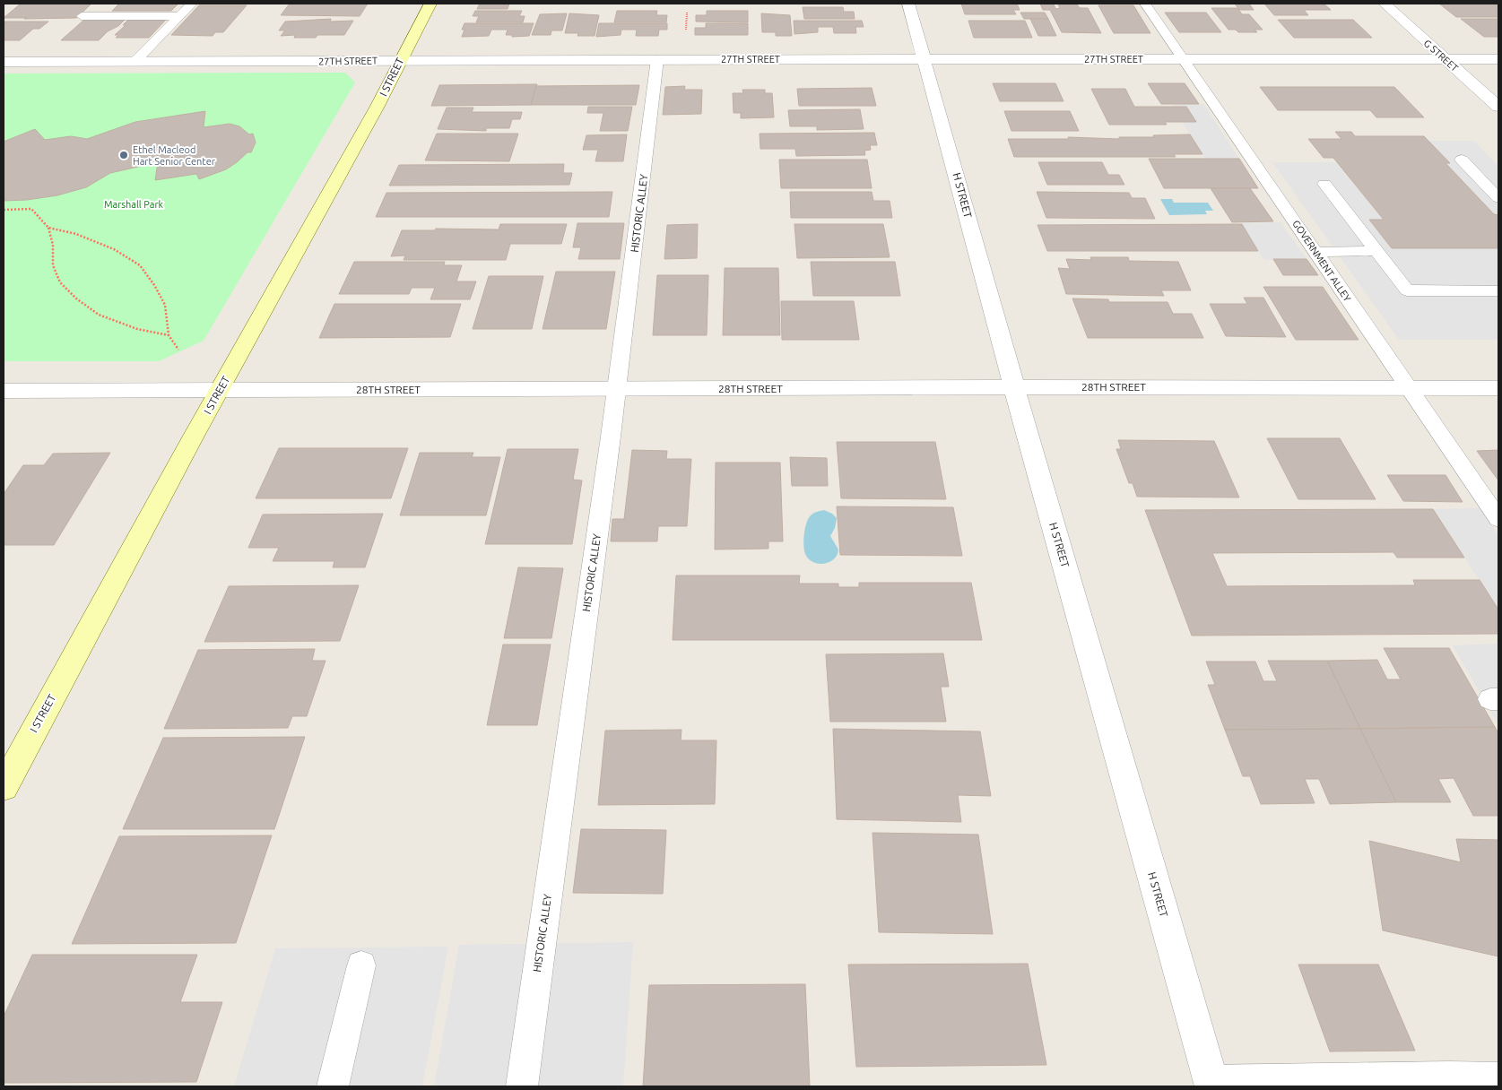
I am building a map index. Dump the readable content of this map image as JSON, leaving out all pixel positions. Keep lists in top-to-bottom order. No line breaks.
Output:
{"streets":{"street":["G STREET","27TH STREET","I STREET","H STREET","28TH STREET"],"lane":["HISTORIC ALLEY","GOVERNMENT ALLEY"]},"crossings":[["G STREET","27TH STREET"],["27TH STREET","I STREET"],["27TH STREET","H STREET"],["27TH STREET","HISTORIC ALLEY"],["27TH STREET","GOVERNMENT ALLEY"],["I STREET","28TH STREET"],["H STREET","28TH STREET"],["HISTORIC ALLEY","28TH STREET"],["GOVERNMENT ALLEY","28TH STREET"]],"parks":["Marshall Park"],"places":["Ethel Macleod Hart Senior Center"]}
